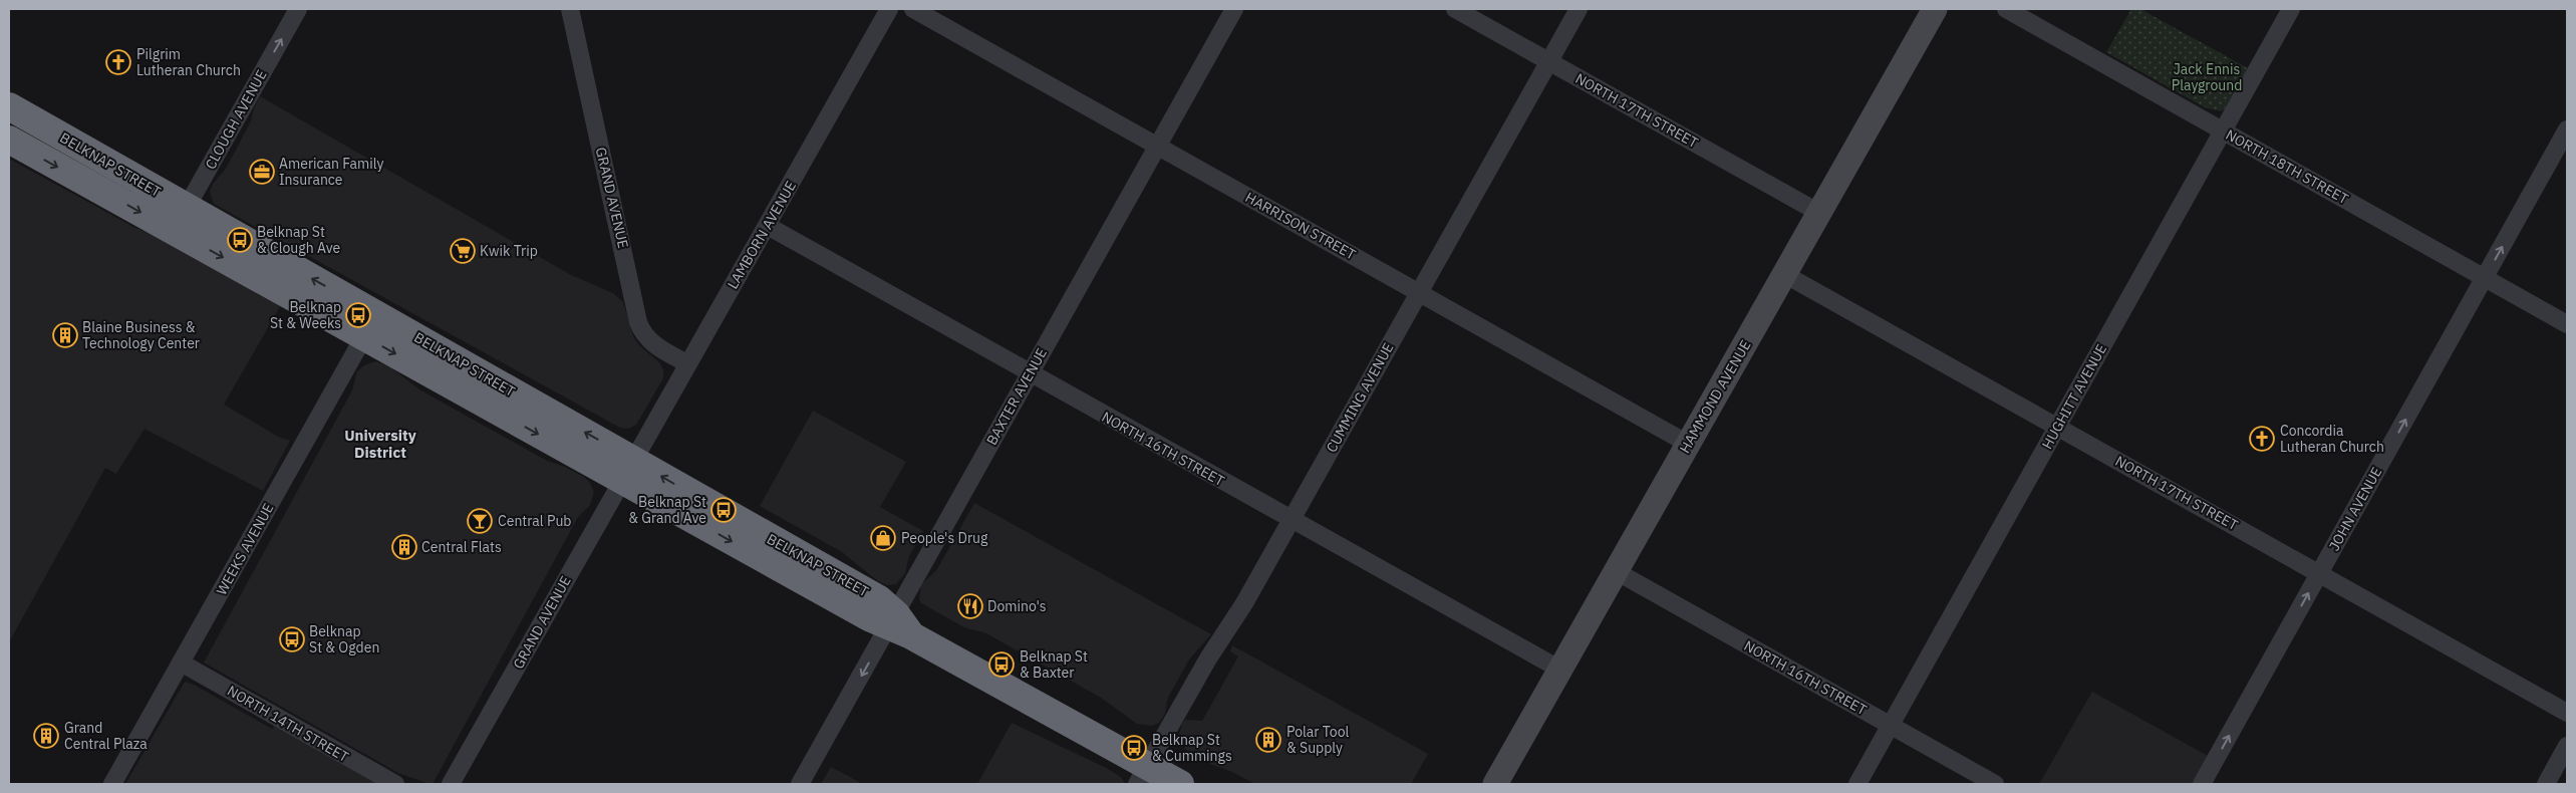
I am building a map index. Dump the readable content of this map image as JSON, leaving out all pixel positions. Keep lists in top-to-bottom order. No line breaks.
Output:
{"streets":{"highway":["BELKNAP STREET"],"street":["NORTH 17TH STREET","CLOUGH AVENUE","NORTH 18TH STREET","GRAND AVENUE","HARRISON STREET","LAMBORN AVENUE","BAXTER AVENUE","HAMMOND AVENUE","HUGHITT AVENUE","CUMMING AVENUE","NORTH 16TH STREET","JOHN AVENUE","WEEKS AVENUE","NORTH 14TH STREET"]},"crossings":[["NORTH 17TH STREET","HAMMOND AVENUE"],["NORTH 17TH STREET","HUGHITT AVENUE"],["NORTH 17TH STREET","CUMMING AVENUE"],["NORTH 17TH STREET","JOHN AVENUE"],["CLOUGH AVENUE","BELKNAP STREET"],["BELKNAP STREET","GRAND AVENUE"],["BELKNAP STREET","LAMBORN AVENUE"],["BELKNAP STREET","BAXTER AVENUE"],["BELKNAP STREET","CUMMING AVENUE"],["BELKNAP STREET","WEEKS AVENUE"],["NORTH 18TH STREET","HUGHITT AVENUE"],["NORTH 18TH STREET","JOHN AVENUE"],["GRAND AVENUE","LAMBORN AVENUE"],["HARRISON STREET","BAXTER AVENUE"],["HARRISON STREET","HAMMOND AVENUE"],["HARRISON STREET","CUMMING AVENUE"],["LAMBORN AVENUE","NORTH 16TH STREET"],["BAXTER AVENUE","NORTH 16TH STREET"],["HAMMOND AVENUE","NORTH 16TH STREET"],["HUGHITT AVENUE","NORTH 16TH STREET"],["CUMMING AVENUE","NORTH 16TH STREET"],["WEEKS AVENUE","NORTH 14TH STREET"]],"one_way":["CLOUGH AVENUE","JOHN AVENUE"],"districts":["University District"],"parks":["Jack Ennis Playground"],"places":{"church":["Pilgrim Lutheran Church","Concordia Lutheran Church"],"office":["American Family Insurance"],"bus stop":["Belknap St & Clough Ave","Belknap St & Weeks","Belknap St & Grand Ave","Belknap St & Ogden","Belknap St & Baxter","Belknap St & Cummings"],"supermarket":["Kwik Trip"],"building":["Blaine Business & Technology Center","Central Flats","Grand Central Plaza","Polar Tool & Supply"],"bar":["Central Pub"],"shop":["People's Drug"],"restaurant":["Domino's"]}}
